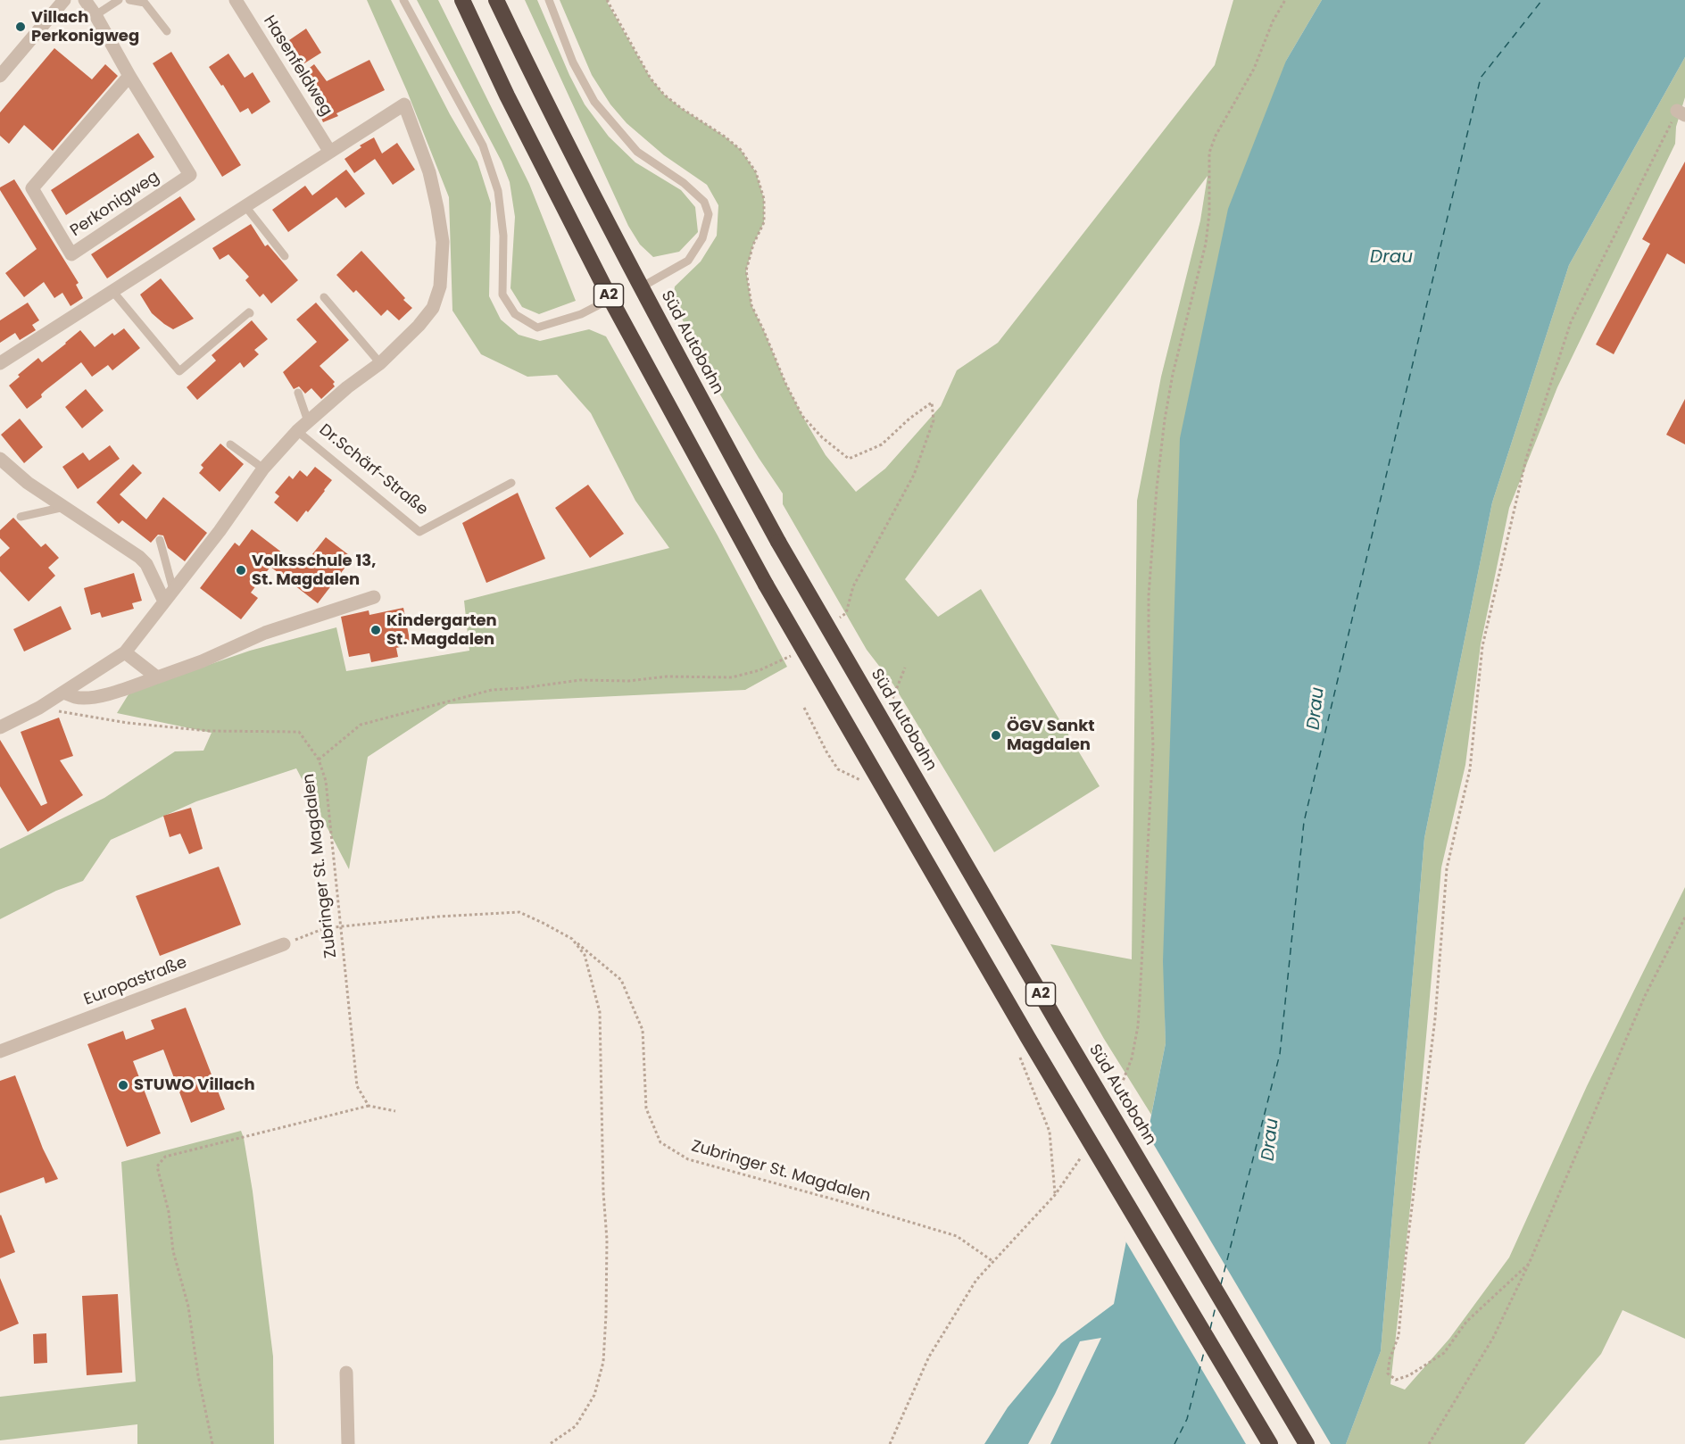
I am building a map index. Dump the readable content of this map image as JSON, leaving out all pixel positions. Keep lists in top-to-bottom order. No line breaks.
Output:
{"streets":{"highway":["A2","Süd Autobahn"],"street":["Hasenfeldweg","Perkonigweg","Dr.Schärf-Straße","Europastraße"],"path":["Zubringer St. Magdalen"]},"crossings":[["Hasenfeldweg","Dr.Schärf-Straße"],["Dr.Schärf-Straße","Zubringer St. Magdalen"],["Zubringer St. Magdalen","Europastraße"]],"water":["Drau"],"places":["Villach Perkonigweg","Volksschule 13, St. Magdalen","Kindergarten St. Magdalen","ÖGV Sankt Magdalen","STUWO Villach"]}
